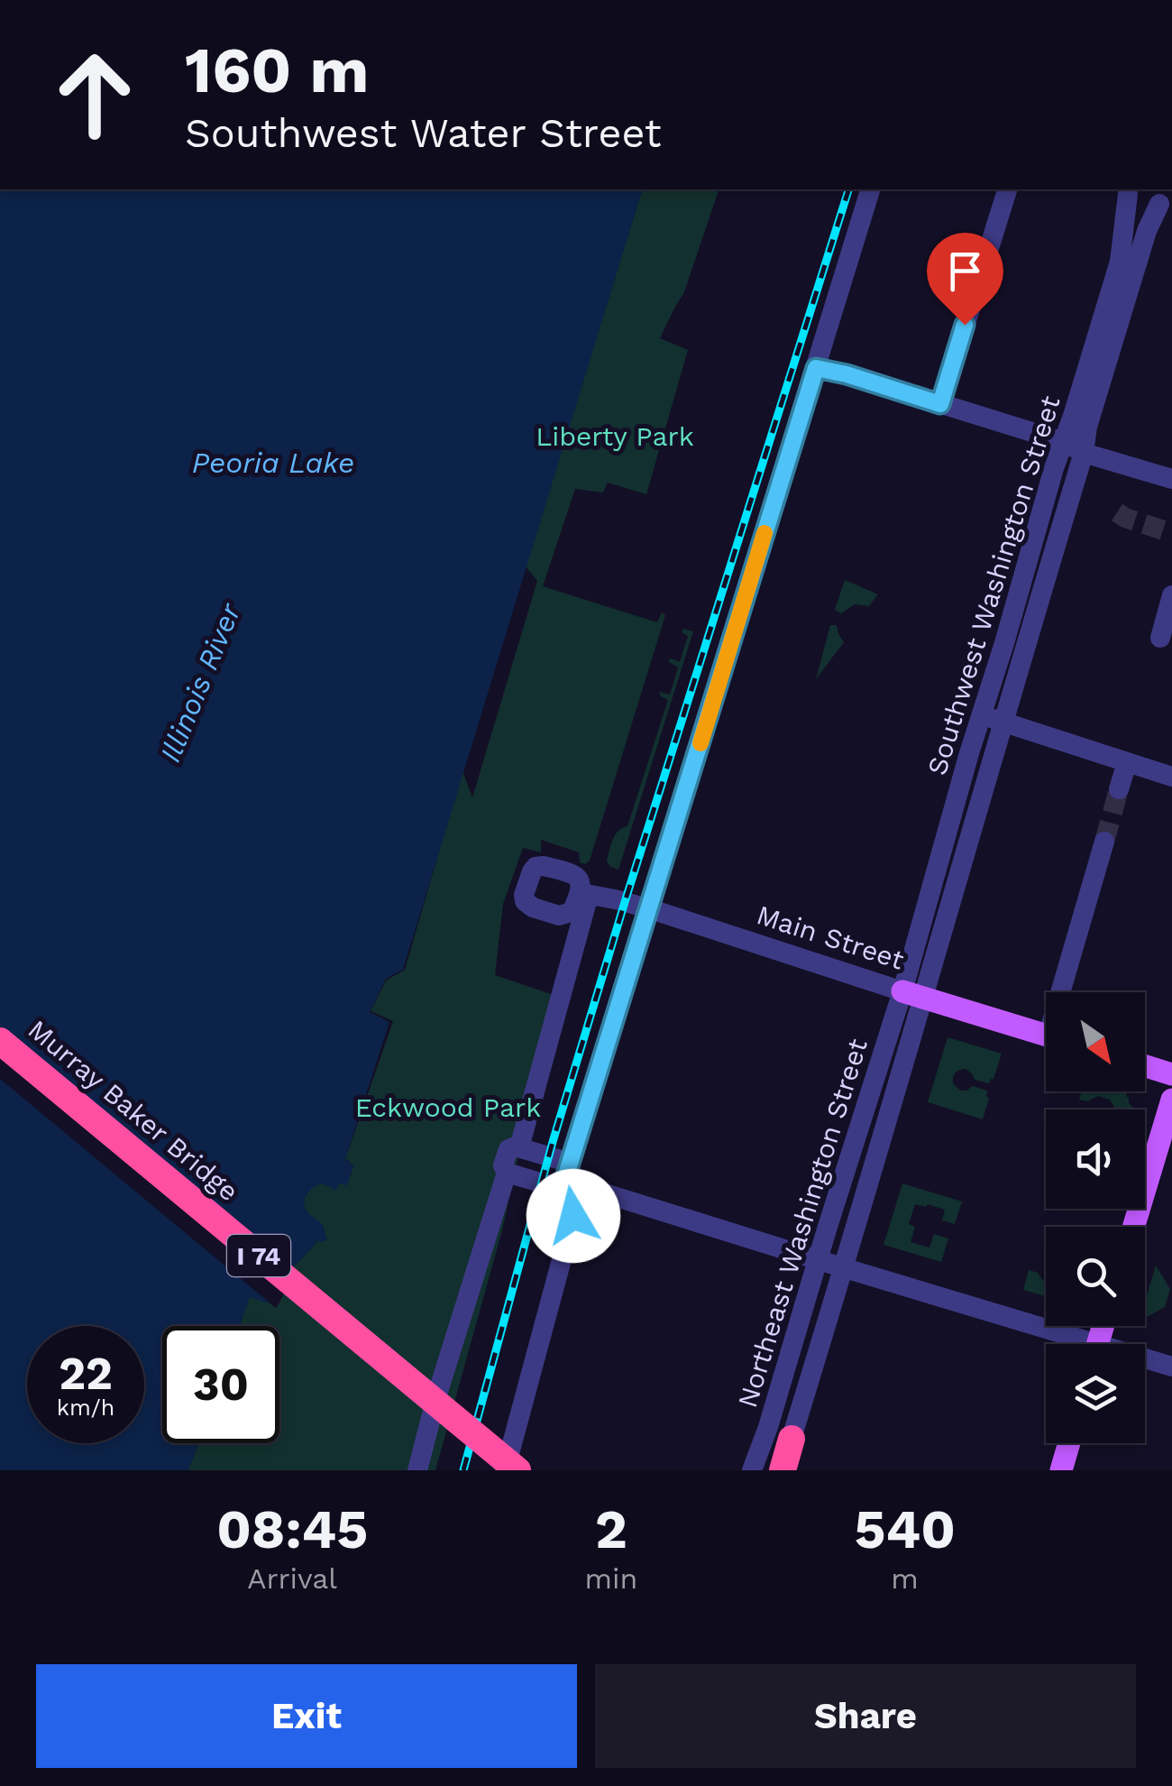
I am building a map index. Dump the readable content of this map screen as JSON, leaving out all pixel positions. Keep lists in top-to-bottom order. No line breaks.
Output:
{"streets":{"highway":["Murray Baker Bridge","I 74"],"main road":["Main Street"],"street":["Southwest Washington Street","Northeast Washington Street"]},"crossings":[["Southwest Washington Street","Main Street"],["Southwest Washington Street","Northeast Washington Street"],["Main Street","Northeast Washington Street"]],"water":["Peoria Lake","Illinois River"],"parks":["Liberty Park","Eckwood Park"],"north":"bottom right","page":{"turn":["160 m","Southwest Water Street"],"speed":"22 km/h","limit":"30","eta":["08:45","Arrival","2","min","540","m"],"buttons":["Exit","Share"]}}
